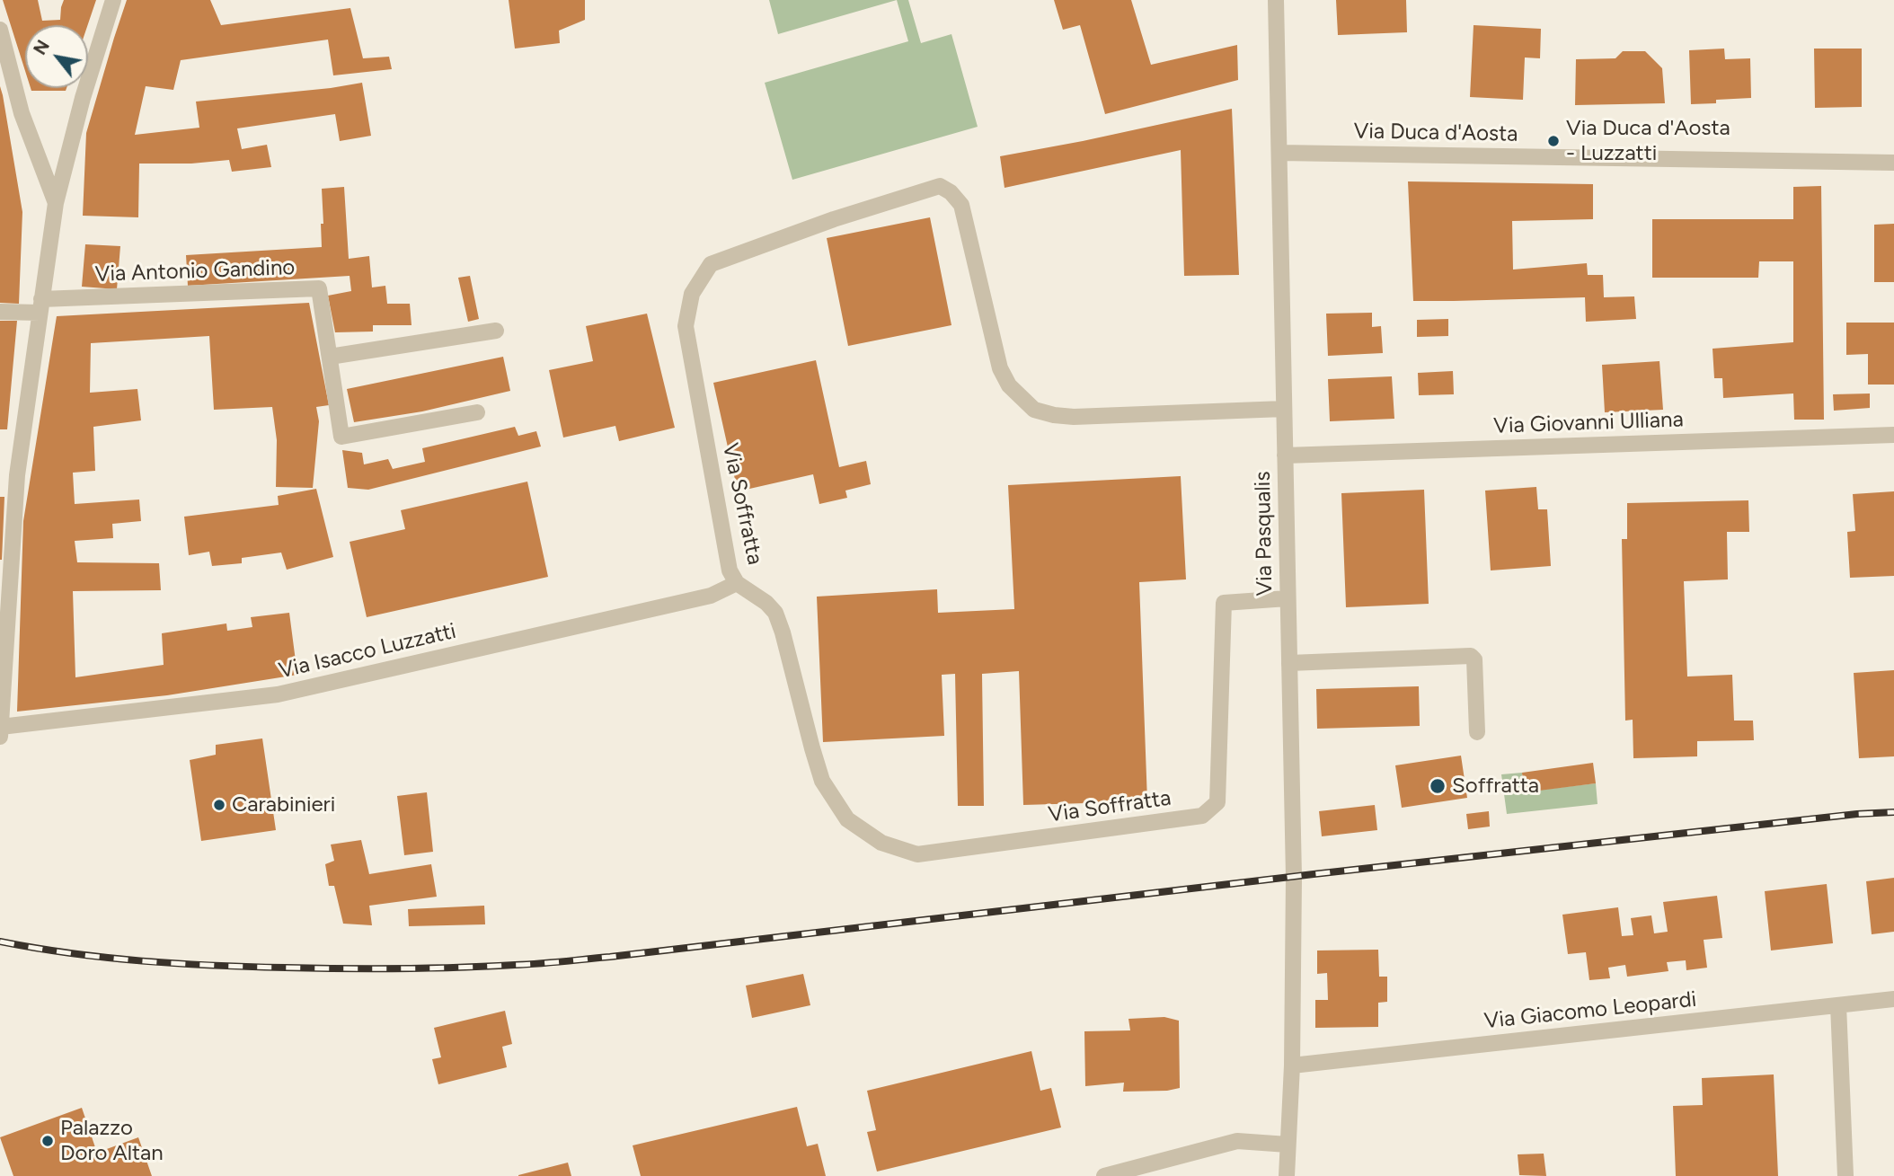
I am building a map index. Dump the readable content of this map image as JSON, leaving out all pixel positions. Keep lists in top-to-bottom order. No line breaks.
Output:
{"streets":{"street":["Via Duca d'Aosta","Via Antonio Gandino","Via Giovanni Ulliana","Via Soffratta","Via Pasqualis","Via Isacco Luzzatti","Via Giacomo Leopardi"]},"crossings":[["Via Duca d'Aosta","Via Pasqualis"],["Via Giovanni Ulliana","Via Pasqualis"],["Via Soffratta","Via Pasqualis"],["Via Soffratta","Via Isacco Luzzatti"],["Via Pasqualis","Via Giacomo Leopardi"]],"places":["Via Duca d'Aosta - Luzzatti","Soffratta","Carabinieri","Palazzo Doro Altan"],"north":"top left"}
